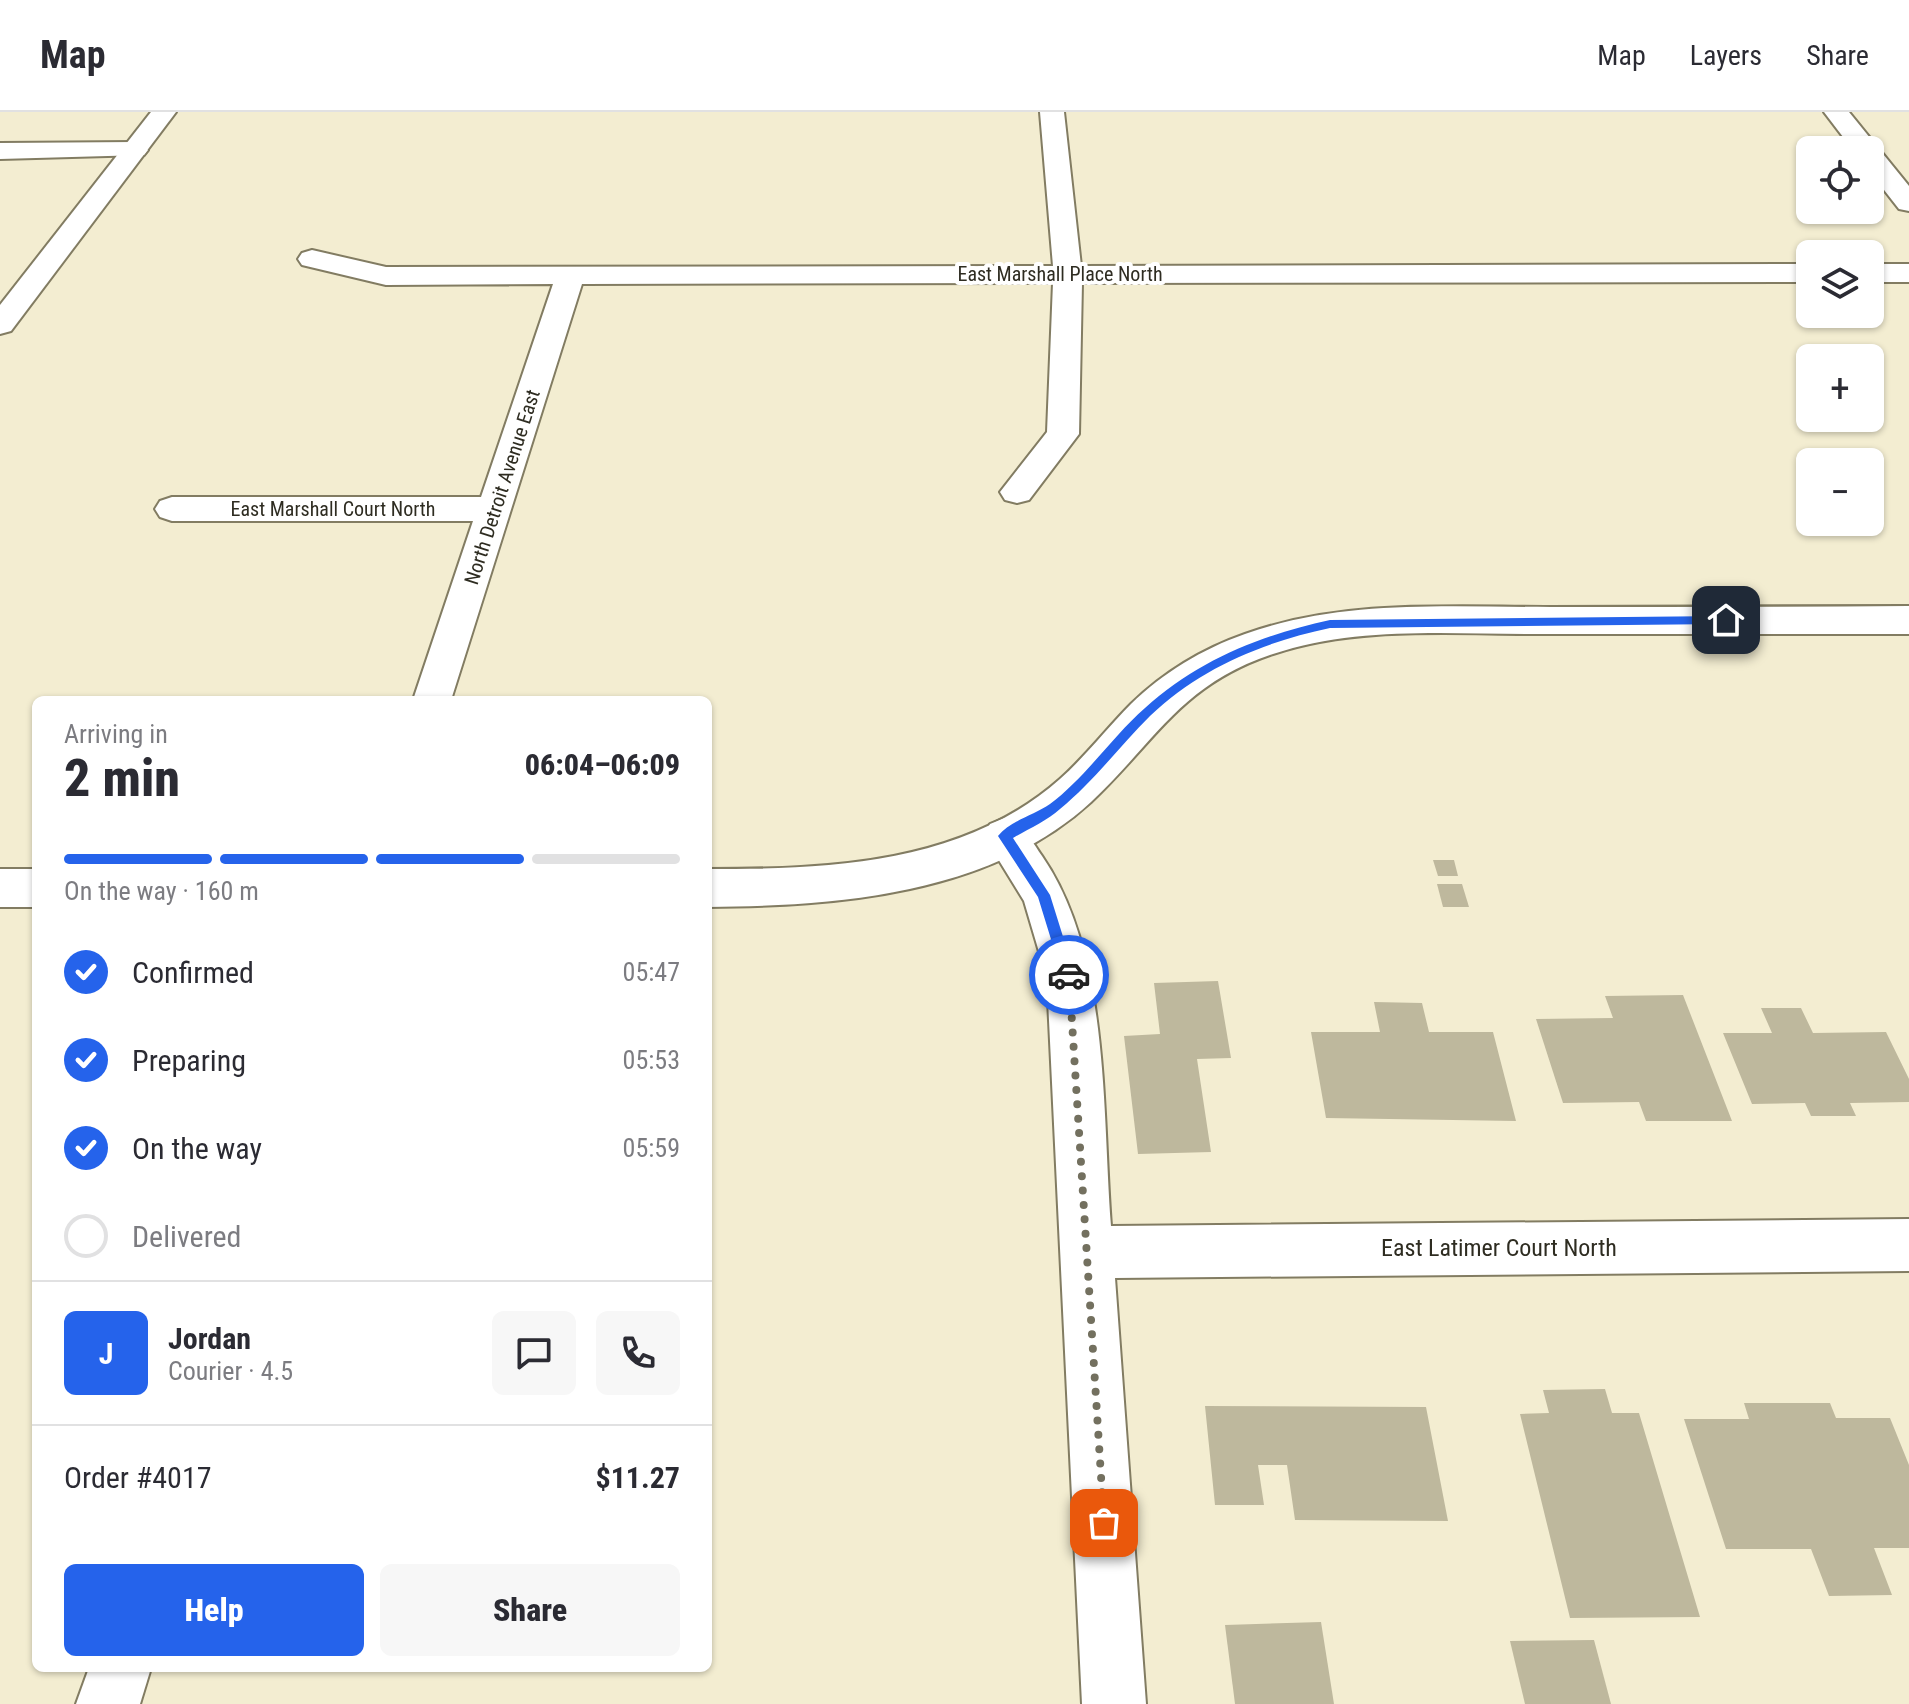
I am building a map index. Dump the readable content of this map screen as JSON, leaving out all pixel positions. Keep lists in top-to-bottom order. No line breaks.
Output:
{"streets":{"street":["East Marshall Place North","North Detroit Avenue East","East Marshall Court North","East Latimer Court North"]},"crossings":[["East Marshall Place North","North Detroit Avenue East"],["North Detroit Avenue East","East Marshall Court North"]],"page":{"header":"Map","nav":["Map","Layers","Share"],"map_buttons":["+","−"],"heading":["2 min","Arriving in","06:04–06:09"],"panel":["Jordan","Courier · 4.5","Order #4017","$11.27"],"bar":"On the way · 160 m","list":[["Confirmed","05:47"],["Preparing","05:53"],["On the way","05:59"],"Delivered"],"round":"J","buttons":["Help","Share"]}}
